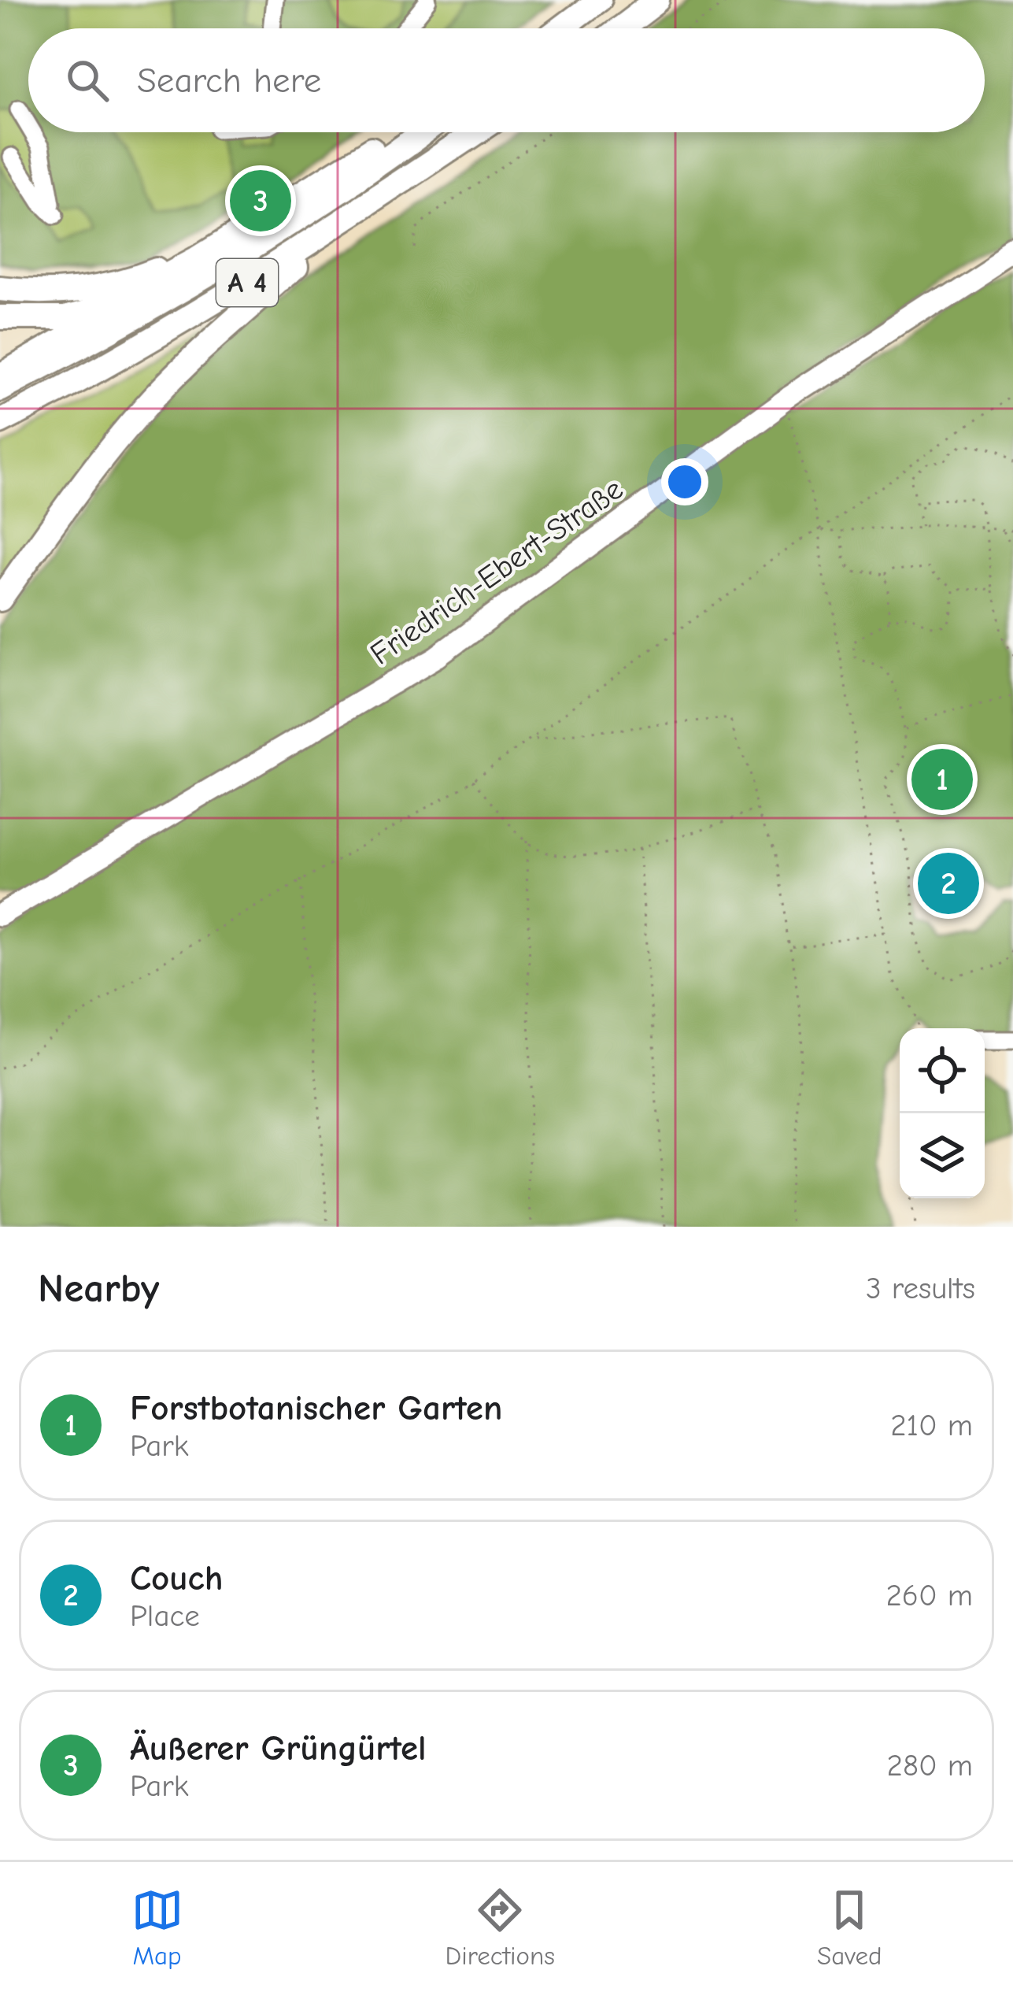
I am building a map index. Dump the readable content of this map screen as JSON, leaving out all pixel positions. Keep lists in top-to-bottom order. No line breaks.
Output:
{"streets":{"highway":["A 4"],"main road":["Friedrich-Ebert-Straße"]},"page":{"search":"Search here","pins":["3","1","2"],"heading":["Nearby","3 results"],"list":[{"mark":"1","name":"Forstbotanischer Garten","note":"Park","value":"210 m"},{"mark":"2","name":"Couch","note":"Place","value":"260 m"},{"mark":"3","name":"Äußerer Grüngürtel","note":"Park","value":"280 m"}],"nav":["Map","Directions","Saved"]}}
